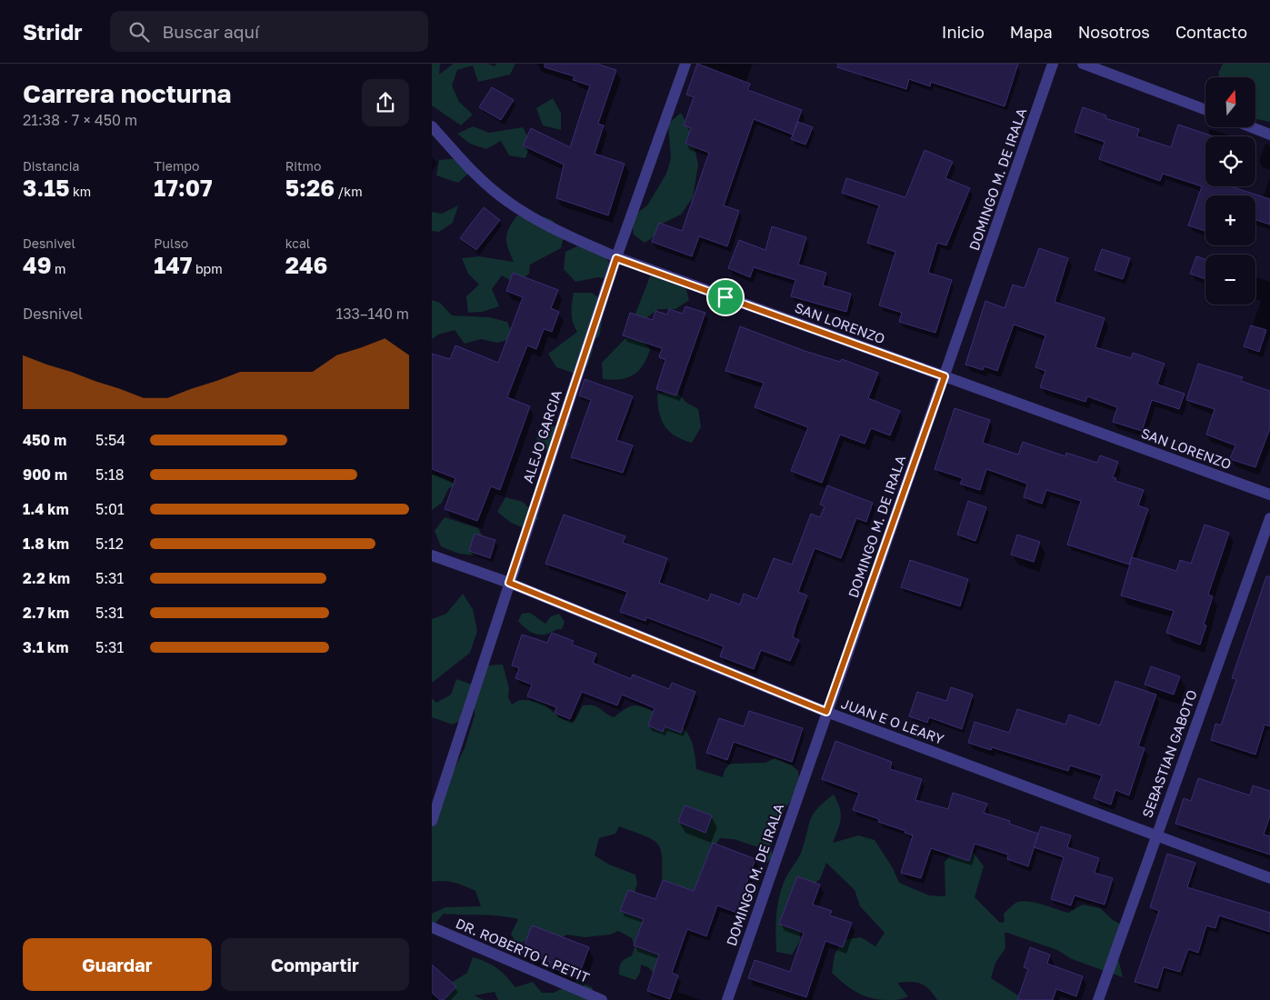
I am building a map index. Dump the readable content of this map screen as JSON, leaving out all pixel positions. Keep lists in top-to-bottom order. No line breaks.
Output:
{"streets":{"street":["DOMINGO M. DE IRALA","SAN LORENZO","ALEJO GARCIA","JUAN E O LEARY","SEBASTIAN GABOTO","DR. ROBERTO L PETIT"]},"crossings":[["DOMINGO M. DE IRALA","SAN LORENZO"],["DOMINGO M. DE IRALA","JUAN E O LEARY"],["SAN LORENZO","ALEJO GARCIA"],["ALEJO GARCIA","JUAN E O LEARY"],["JUAN E O LEARY","SEBASTIAN GABOTO"]],"north":"top","page":{"header":"Stridr","search":"Buscar aquí","nav":["Inicio","Mapa","Nosotros","Contacto"],"heading":["Carrera nocturna","21:38 · 7 × 450 m"],"map_buttons":["+","−"],"stats":[["Distancia","3.15 km"],["Tiempo","17:07"],["Ritmo","5:26 /km"],["Desnivel","49 m"],["Pulso","147 bpm"],["kcal","246"]],"chart":["Desnivel","133–140 m"],"list":[{"name":"450 m","note":"5:54"},{"name":"900 m","note":"5:18"},{"name":"1.4 km","note":"5:01"},{"name":"1.8 km","note":"5:12"},{"name":"2.2 km","note":"5:31"},{"name":"2.7 km","note":"5:31"},{"name":"3.1 km","note":"5:31"}],"buttons":["Guardar","Compartir"]}}
